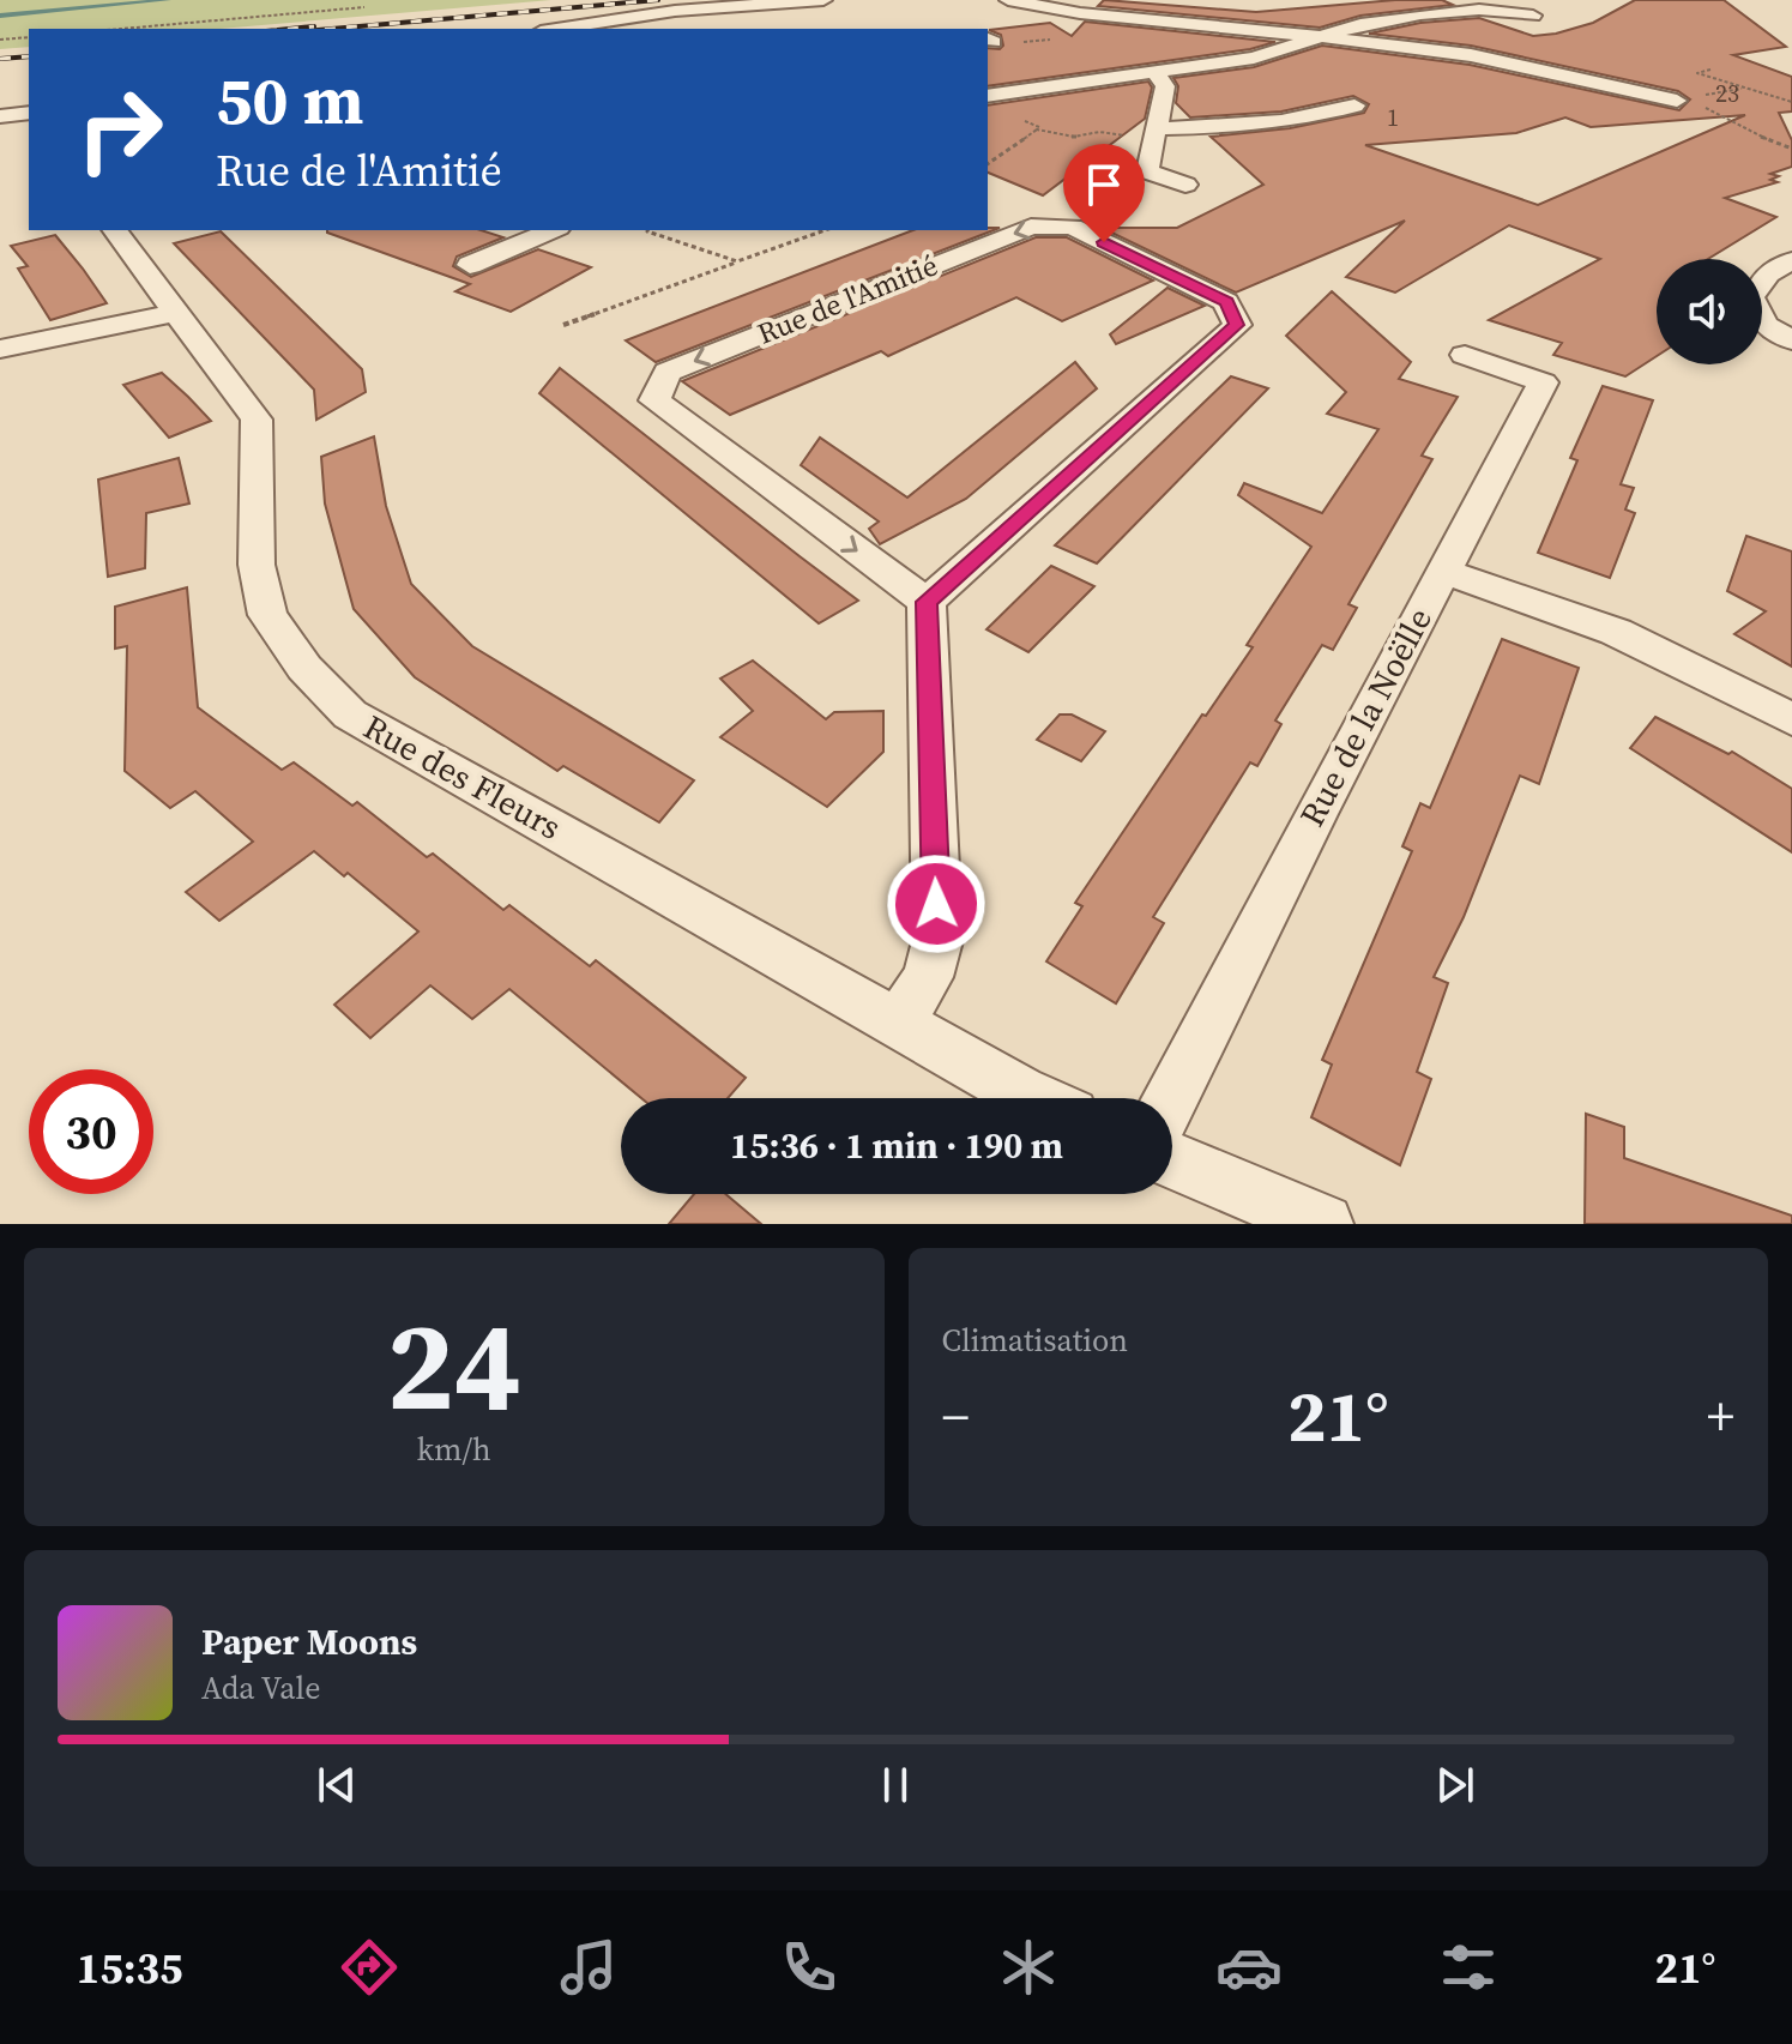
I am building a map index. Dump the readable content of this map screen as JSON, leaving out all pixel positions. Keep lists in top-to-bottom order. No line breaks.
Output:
{"streets":{"street":["Rue de l'Amitié","Rue de la Noëlle","Rue des Fleurs"]},"house_numbers":["23","1"],"page":{"turn":["50 m","Rue de l'Amitié"],"limit":"30","trip":"15:36 · 1 min · 190 m","tile":[["24","km/h"],"Climatisation"],"heat":["−","21°","+"],"song":["Paper Moons","Ada Vale"],"tabs":["15:35","21°"]}}
